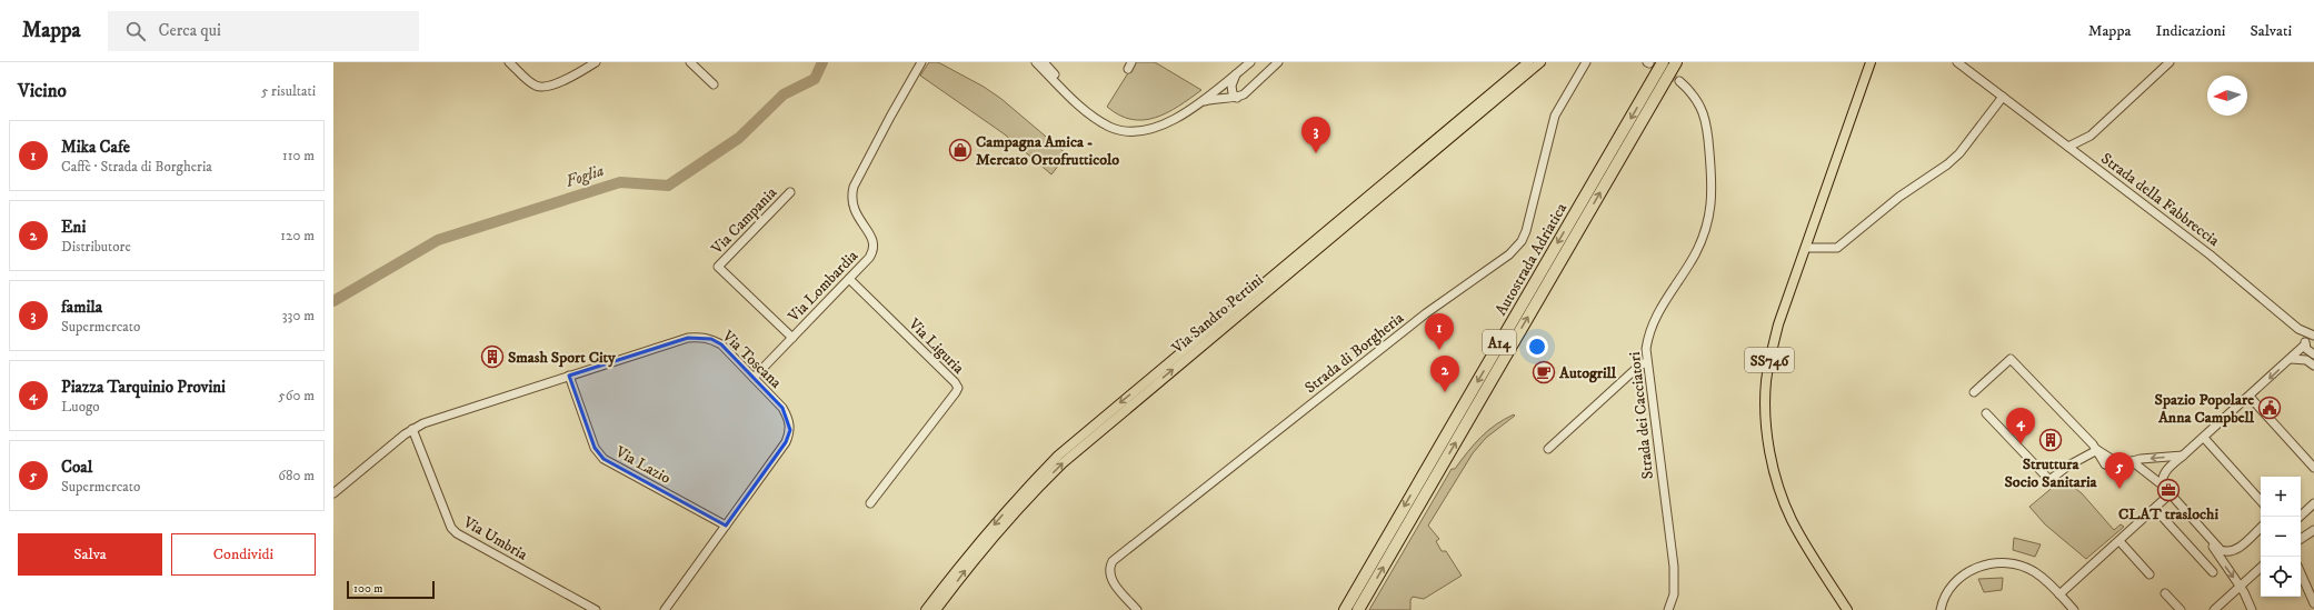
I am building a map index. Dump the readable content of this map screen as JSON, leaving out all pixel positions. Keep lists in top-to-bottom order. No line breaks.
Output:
{"streets":{"highway":["Autostrada Adriatica","A14"],"main road":["Via Sandro Pertini","SS746"],"street":["Strada della Fabbreccia","Via Campania","Via Lombardia","Via Liguria","Strada di Borgheria","Via Toscana","Strada dei Cacciatori","Via Lazio","Via Umbria"]},"crossings":[["Via Campania","Via Lombardia"],["Via Lombardia","Via Liguria"],["Via Lombardia","Via Toscana"],["Via Toscana","Via Lazio"],["Via Toscana","Via Umbria"]],"water":["Foglia"],"places":{"shop":["Campagna Amica - Mercato Ortofrutticolo"],"building":["Smash Sport City","Struttura Socio Sanitaria"],"cafe":["Autogrill"],"public building":["Spazio Popolare Anna Campbell"],"office":["CLAT traslochi"]},"scale_bar":"100 m","north":"left","page":{"header":"Mappa","search":"Cerca qui","nav":["Mappa","Indicazioni","Salvati"],"heading":["Vicino","5 risultati"],"pins":["3","1","2","4","5"],"list":[{"mark":"1","name":"Mika Cafe","note":"Caffè · Strada di Borgheria","value":"110 m"},{"mark":"2","name":"Eni","note":"Distributore","value":"120 m"},{"mark":"3","name":"famila","note":"Supermercato","value":"330 m"},{"mark":"4","name":"Piazza Tarquinio Provini","note":"Luogo","value":"560 m"},{"mark":"5","name":"Coal","note":"Supermercato","value":"680 m"}],"map_buttons":["+","−"],"buttons":["Salva","Condividi"],"scale":"100 m"}}
